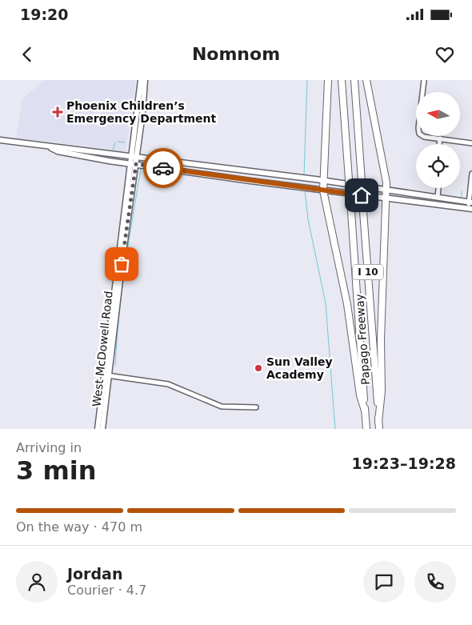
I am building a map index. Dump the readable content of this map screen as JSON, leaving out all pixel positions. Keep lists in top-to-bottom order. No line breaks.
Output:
{"streets":{"highway":["I 10","Papago Freeway"],"main road":["West McDowell Road"]},"places":{"health":["Phoenix Children’s Emergency Department"],"other":["Sun Valley Academy"]},"north":"left","page":{"status":"19:20","header":"Nomnom","heading":["3 min","Arriving in","19:23–19:28"],"panel":["Jordan","Courier · 4.7"],"bar":"On the way · 470 m"}}
